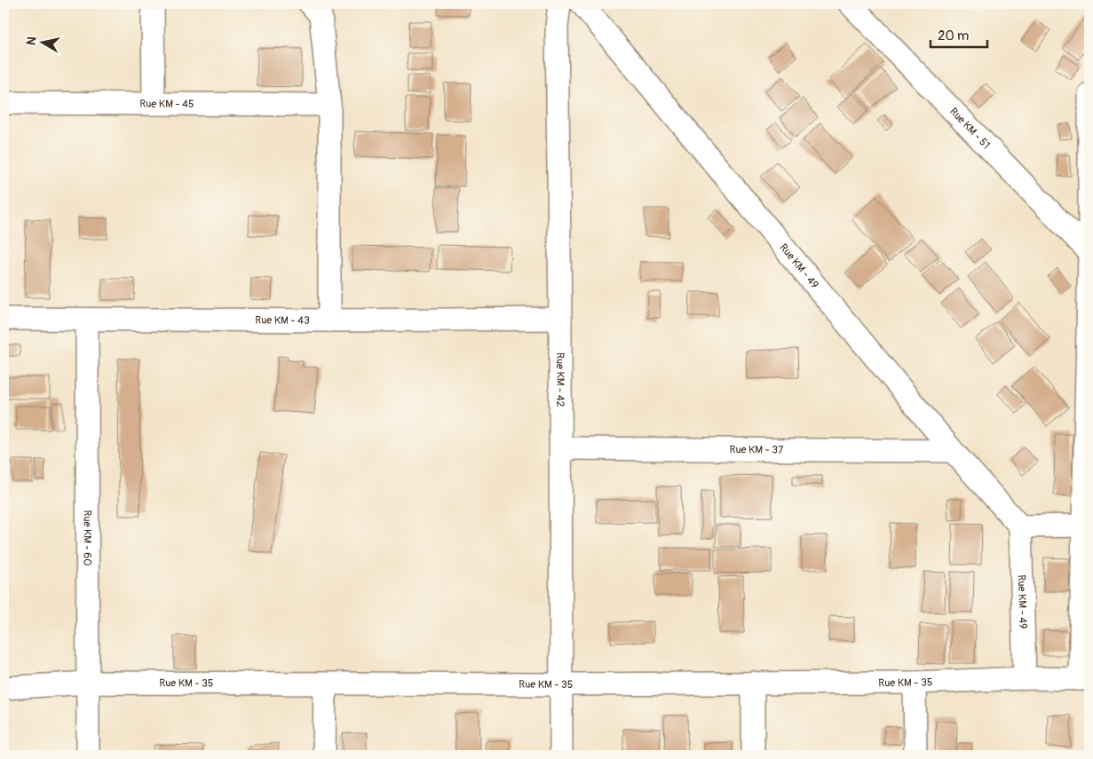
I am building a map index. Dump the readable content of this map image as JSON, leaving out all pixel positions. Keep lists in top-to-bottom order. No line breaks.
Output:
{"streets":{"street":["Rue KM - 45","Rue KM - 51","Rue KM - 49","Rue KM - 43","Rue KM - 42","Rue KM - 37","Rue KM - 60","Rue KM - 35"]},"crossings":[["Rue KM - 49","Rue KM - 37"],["Rue KM - 49","Rue KM - 35"],["Rue KM - 43","Rue KM - 42"],["Rue KM - 43","Rue KM - 60"],["Rue KM - 42","Rue KM - 37"],["Rue KM - 42","Rue KM - 35"],["Rue KM - 60","Rue KM - 35"]],"scale_bar":"20 m","north":"left"}
